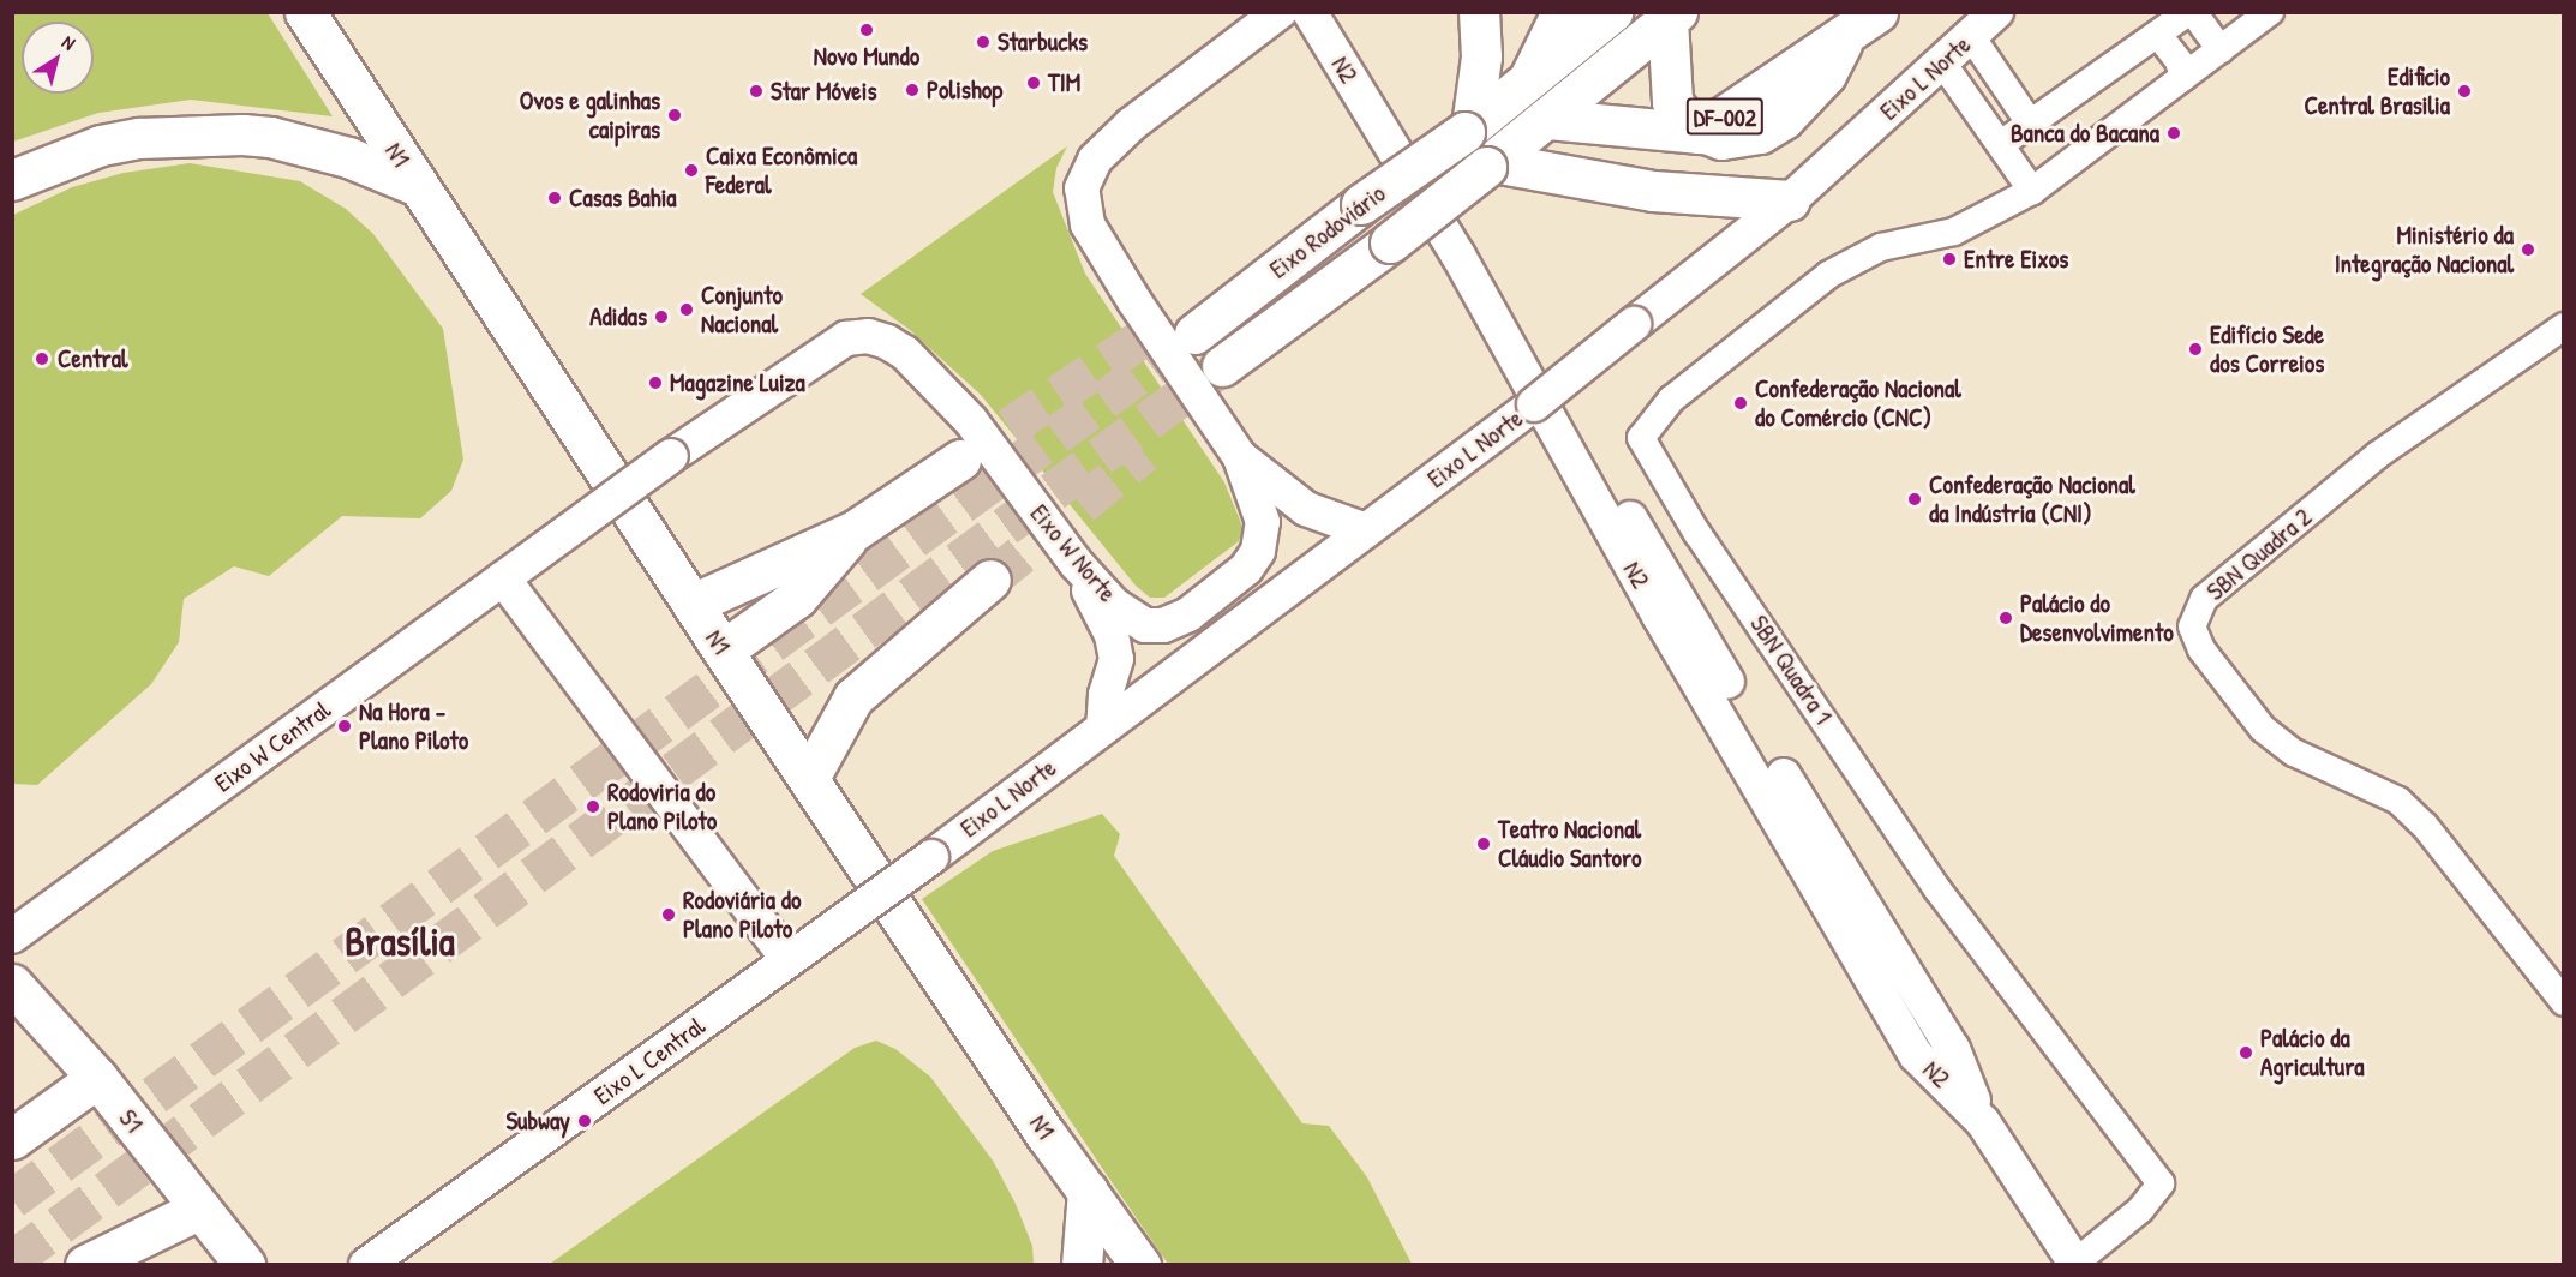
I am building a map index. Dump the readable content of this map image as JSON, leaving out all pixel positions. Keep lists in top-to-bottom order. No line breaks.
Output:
{"streets":{"highway":["DF-002","N1","Eixo Rodoviário","S1"],"main road":["N2","Eixo L Norte","Eixo W Norte","Eixo W Central","Eixo L Central"],"street":["SBN Quadra 2","SBN Quadra 1"]},"crossings":[["N2","SBN Quadra 1"],["Eixo L Norte","Eixo L Central"],["DF-002","Eixo Rodoviário"],["Eixo W Norte","Eixo W Central"]],"districts":["Brasília"],"places":["Novo Mundo","Starbucks","TIM","Polishop","Star Móveis","Edificio Central Brasilia","Ovos e galinhas caipiras","Banca do Bacana","Caixa Econômica Federal","Casas Bahia","Ministério da Integração Nacional","Entre Eixos","Conjunto Nacional","Adidas","Edifício Sede dos Correios","Central","Magazine Luiza","Confederação Nacional do Comércio (CNC)","Confederação Nacional da Indústria (CNI)","Palácio do Desenvolvimento","Na Hora - Plano Piloto","Rodoviria do Plano Piloto","Teatro Nacional Cláudio Santoro","Rodoviária do Plano Piloto","Palácio da Agricultura","Subway"],"north":"top right"}
